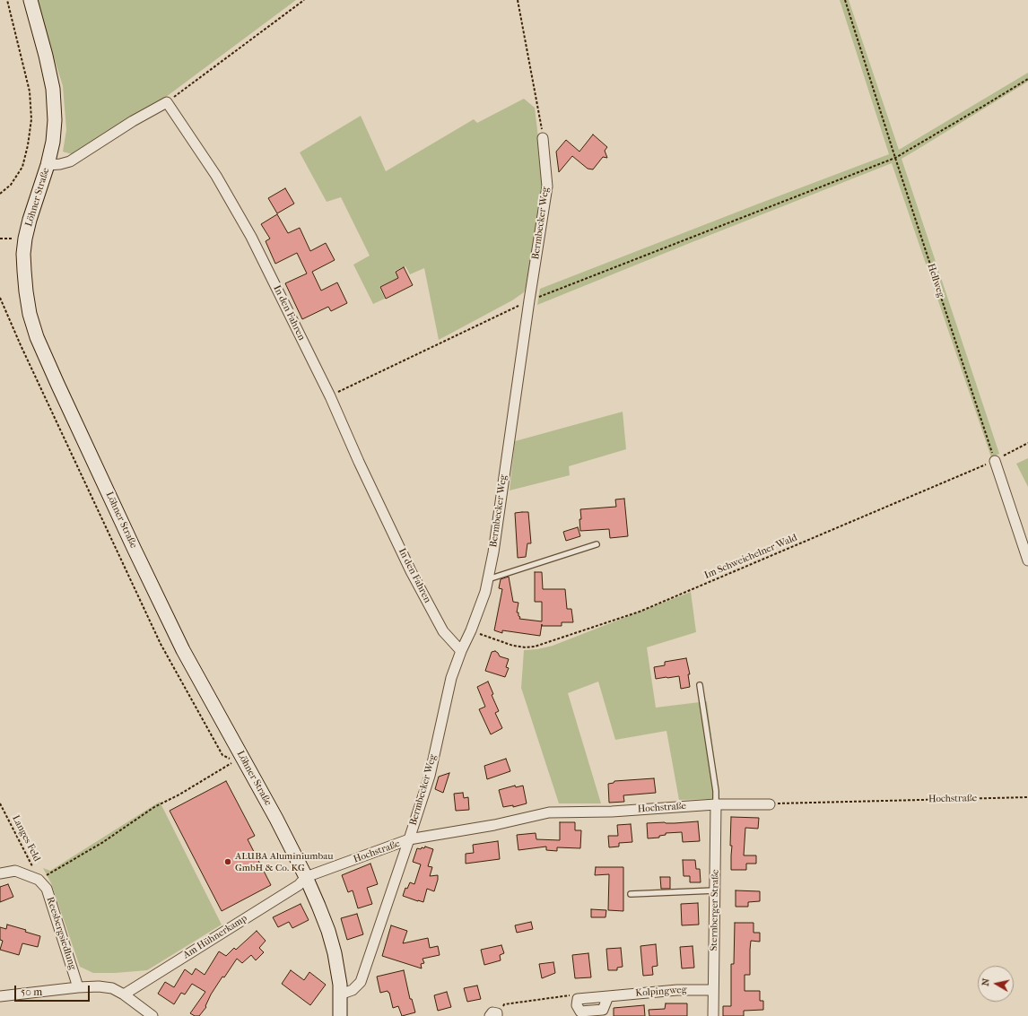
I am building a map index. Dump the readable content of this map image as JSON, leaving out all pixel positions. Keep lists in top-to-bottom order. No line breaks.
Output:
{"streets":{"main road":["Löhner Straße"],"street":["Bermbecker Weg","In den Fahren","Hochstraße","Sternberger Straße","Reesbergsiedlung","Am Hühnerkamp","Kolpingweg"],"path":["Hellweg","Im Schweichelner Wald","Langes Feld"]},"crossings":[["Löhner Straße","Bermbecker Weg"],["Löhner Straße","Hochstraße"],["Löhner Straße","Am Hühnerkamp"],["Bermbecker Weg","In den Fahren"],["Bermbecker Weg","Im Schweichelner Wald"],["Bermbecker Weg","Hochstraße"],["Hellweg","Im Schweichelner Wald"],["Hochstraße","Sternberger Straße"],["Hochstraße","Am Hühnerkamp"],["Langes Feld","Reesbergsiedlung"],["Sternberger Straße","Kolpingweg"]],"places":["ALUBA Aluminiumbau GmbH & Co. KG"],"scale_bar":"50 m","north":"left"}
